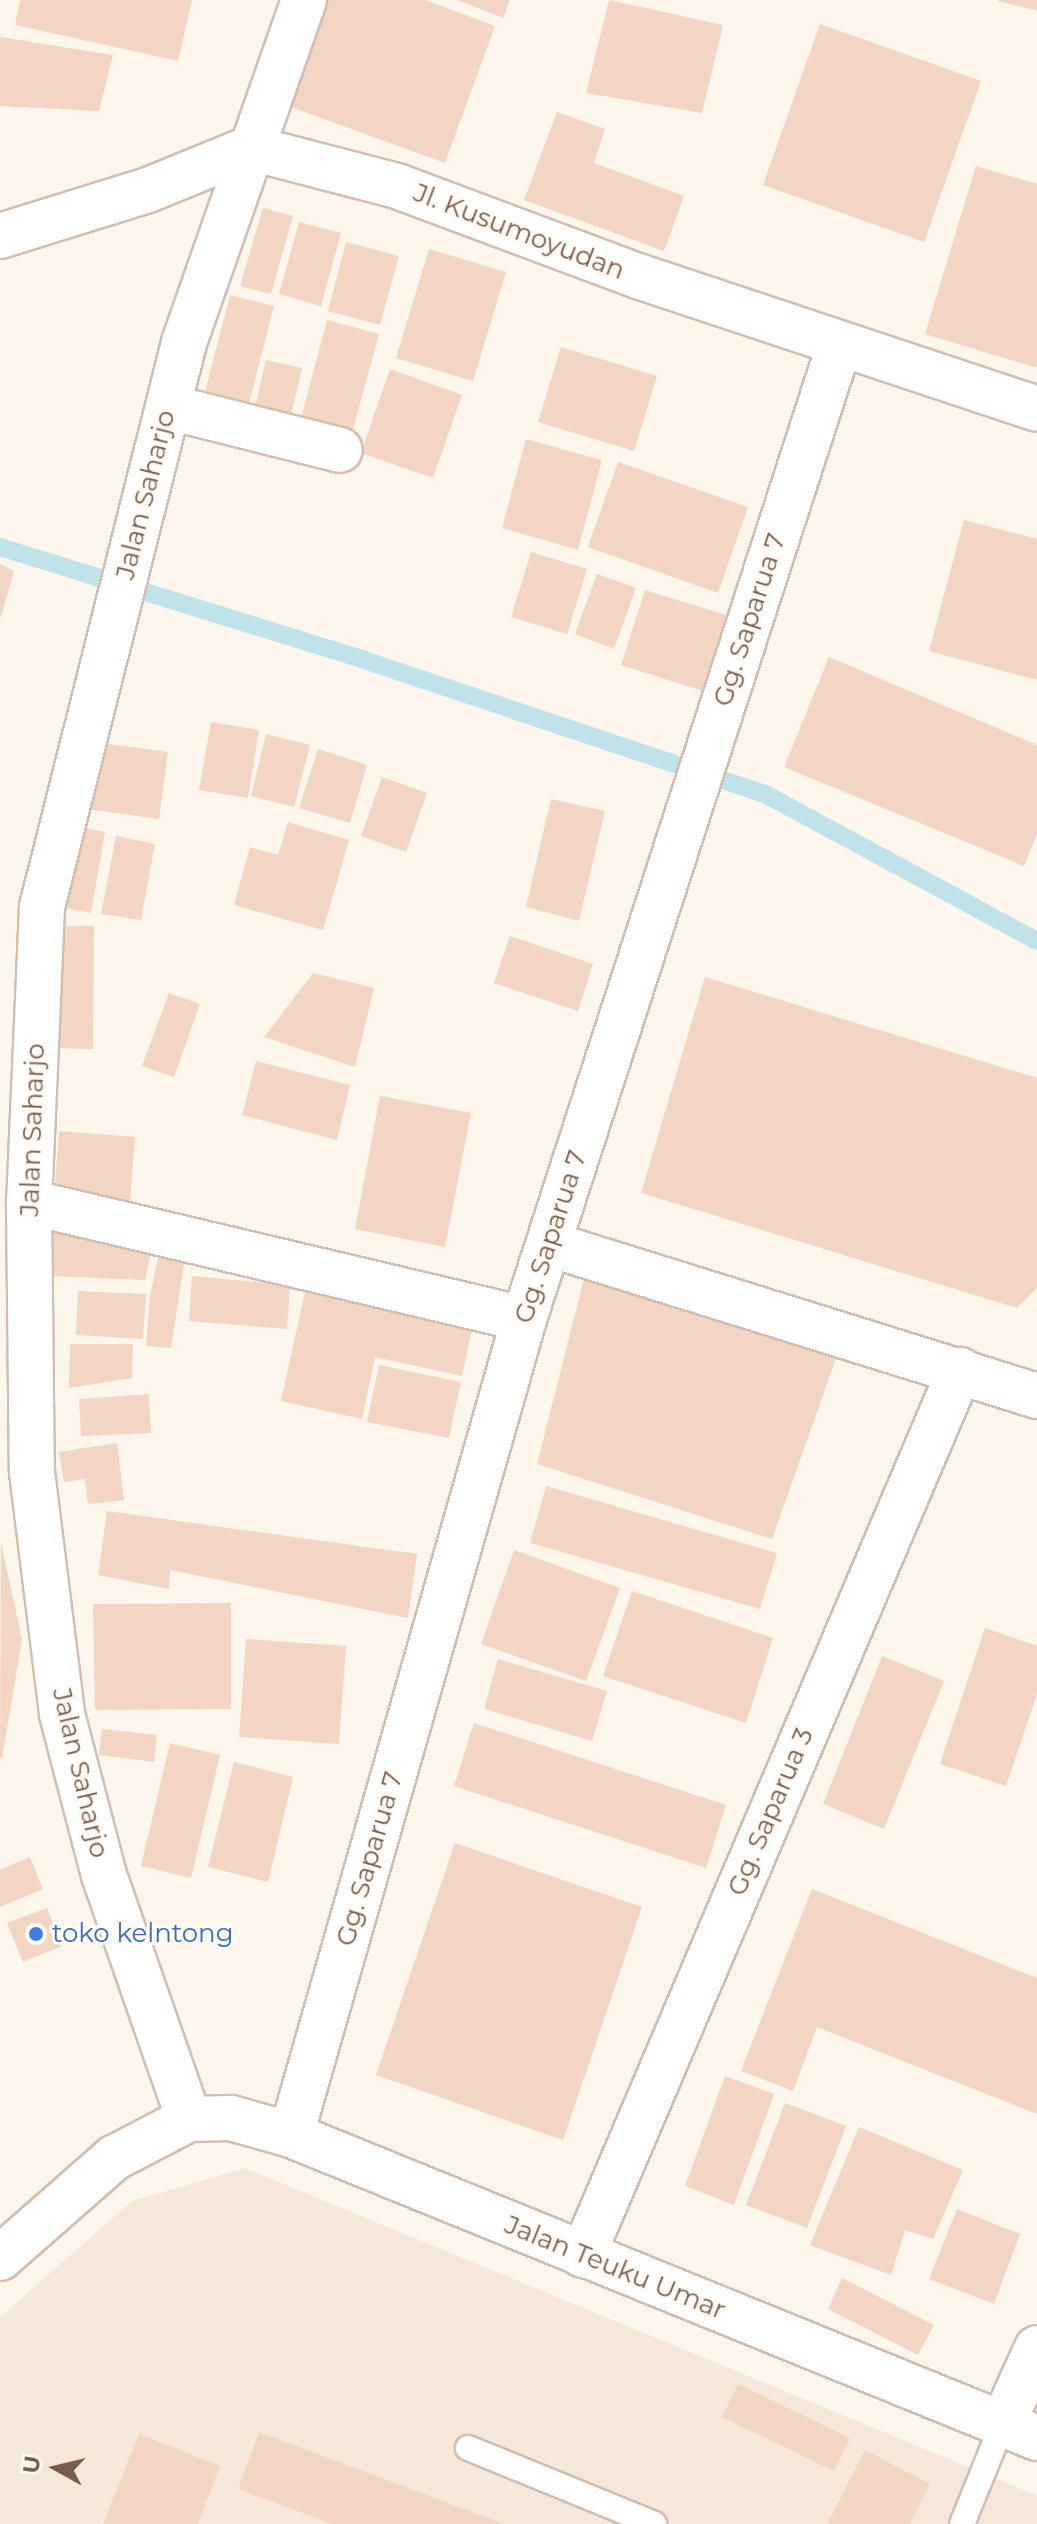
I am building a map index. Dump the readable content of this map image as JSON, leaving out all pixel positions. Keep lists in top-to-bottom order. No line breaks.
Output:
{"streets":{"street":["Jl. Kusumoyudan","Jalan Saharjo","Gg. Saparua 7","Gg. Saparua 3","Jalan Teuku Umar"]},"crossings":[["Jl. Kusumoyudan","Jalan Saharjo"],["Jl. Kusumoyudan","Gg. Saparua 7"],["Jalan Saharjo","Jalan Teuku Umar"],["Gg. Saparua 7","Jalan Teuku Umar"],["Gg. Saparua 3","Jalan Teuku Umar"]],"places":["toko kelntong"],"north":"left"}
